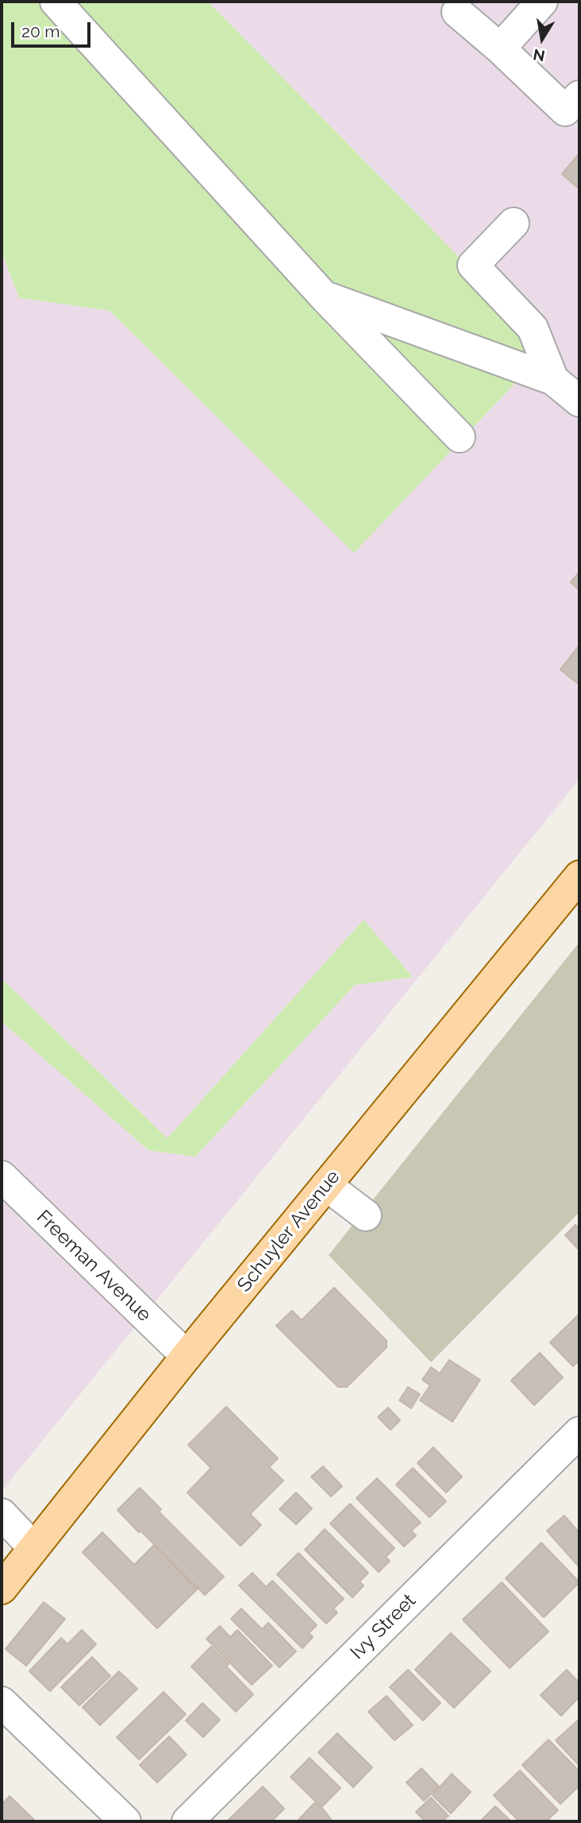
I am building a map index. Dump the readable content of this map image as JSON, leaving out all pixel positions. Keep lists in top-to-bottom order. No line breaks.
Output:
{"streets":{"main road":["Schuyler Avenue"],"street":["Freeman Avenue","Ivy Street"]},"crossings":[["Schuyler Avenue","Freeman Avenue"]],"scale_bar":"20 m","north":"bottom"}
